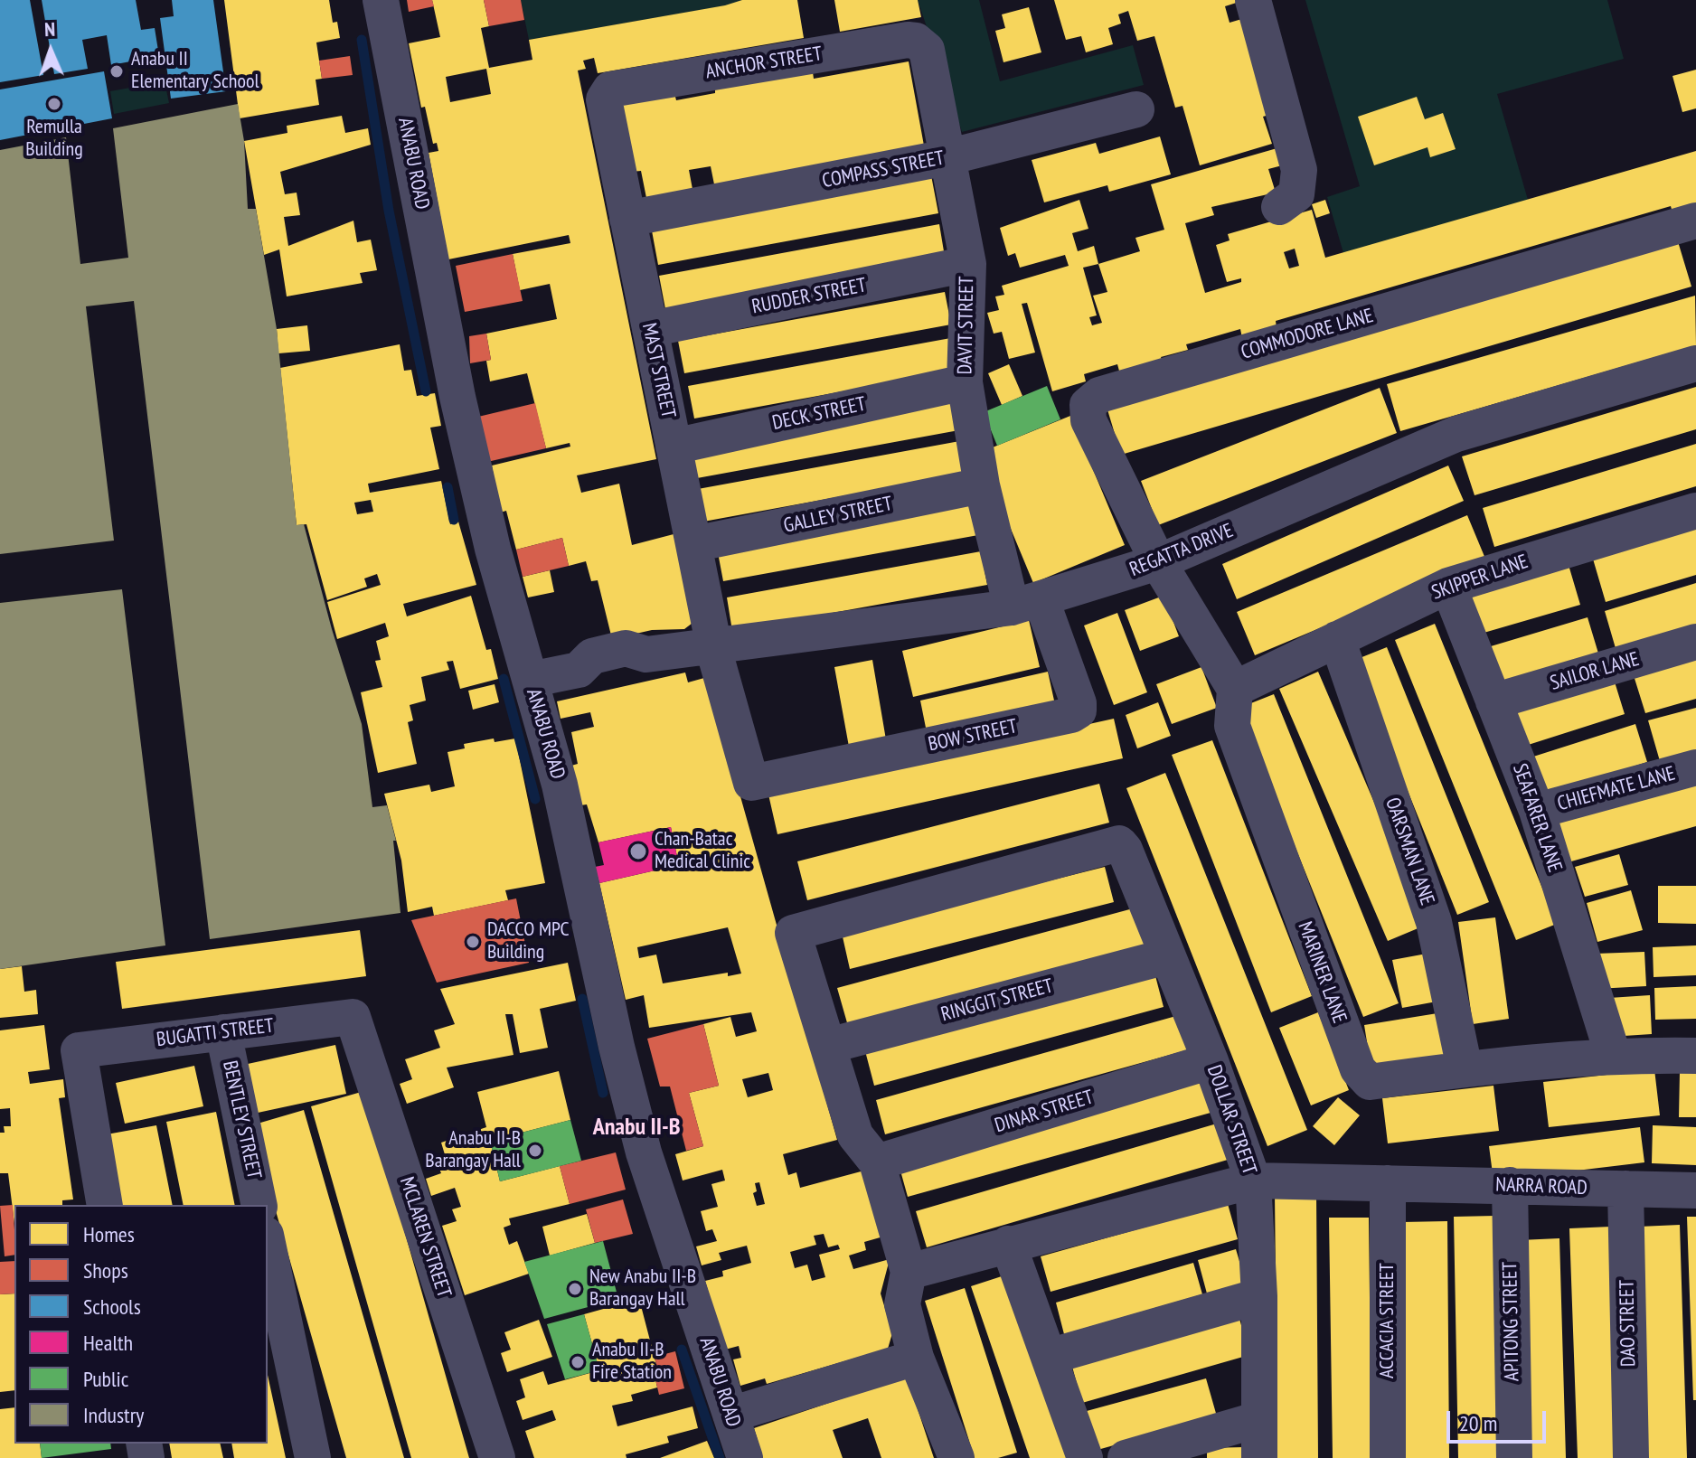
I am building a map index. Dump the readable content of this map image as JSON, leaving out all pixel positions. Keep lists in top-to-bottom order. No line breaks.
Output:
{"streets":{"street":["ANCHOR STREET","ANABU ROAD","COMPASS STREET","RUDDER STREET","DAVIT STREET","COMMODORE LANE","MAST STREET","DECK STREET","GALLEY STREET","REGATTA DRIVE","SKIPPER LANE","SAILOR LANE","BOW STREET","CHIEFMATE LANE","SEAFARER LANE","OARSMAN LANE","MARINER LANE","RINGGIT STREET","BUGATTI STREET","DINAR STREET","BENTLEY STREET","DOLLAR STREET","NARRA ROAD","MCLAREN STREET","ACCACIA STREET","APITONG STREET","DAO STREET"]},"crossings":[["ANCHOR STREET","DAVIT STREET"],["ANCHOR STREET","MAST STREET"],["ANABU ROAD","REGATTA DRIVE"],["COMPASS STREET","DAVIT STREET"],["COMPASS STREET","MAST STREET"],["RUDDER STREET","DAVIT STREET"],["RUDDER STREET","MAST STREET"],["DAVIT STREET","DECK STREET"],["DAVIT STREET","GALLEY STREET"],["DAVIT STREET","REGATTA DRIVE"],["DAVIT STREET","BOW STREET"],["COMMODORE LANE","REGATTA DRIVE"],["MAST STREET","DECK STREET"],["MAST STREET","GALLEY STREET"],["MAST STREET","REGATTA DRIVE"],["MAST STREET","BOW STREET"],["REGATTA DRIVE","BOW STREET"],["SKIPPER LANE","SEAFARER LANE"],["SKIPPER LANE","OARSMAN LANE"],["SKIPPER LANE","MARINER LANE"],["SAILOR LANE","SEAFARER LANE"],["CHIEFMATE LANE","SEAFARER LANE"],["SEAFARER LANE","MARINER LANE"],["OARSMAN LANE","MARINER LANE"],["RINGGIT STREET","DOLLAR STREET"],["BUGATTI STREET","BENTLEY STREET"],["BUGATTI STREET","MCLAREN STREET"],["DINAR STREET","DOLLAR STREET"],["DOLLAR STREET","NARRA ROAD"],["NARRA ROAD","ACCACIA STREET"],["NARRA ROAD","APITONG STREET"],["NARRA ROAD","DAO STREET"]],"districts":["Anabu II-B"],"places":["Anabu II Elementary School","Remulla Building","Chan-Batac Medical Clinic","DACCO MPC Building","Anabu II-B Barangay Hall","New Anabu II-B Barangay Hall","Anabu II-B Fire Station"],"legend":["Homes","Shops","Schools","Health","Public","Industry"],"scale_bar":"20 m","north":"top"}
